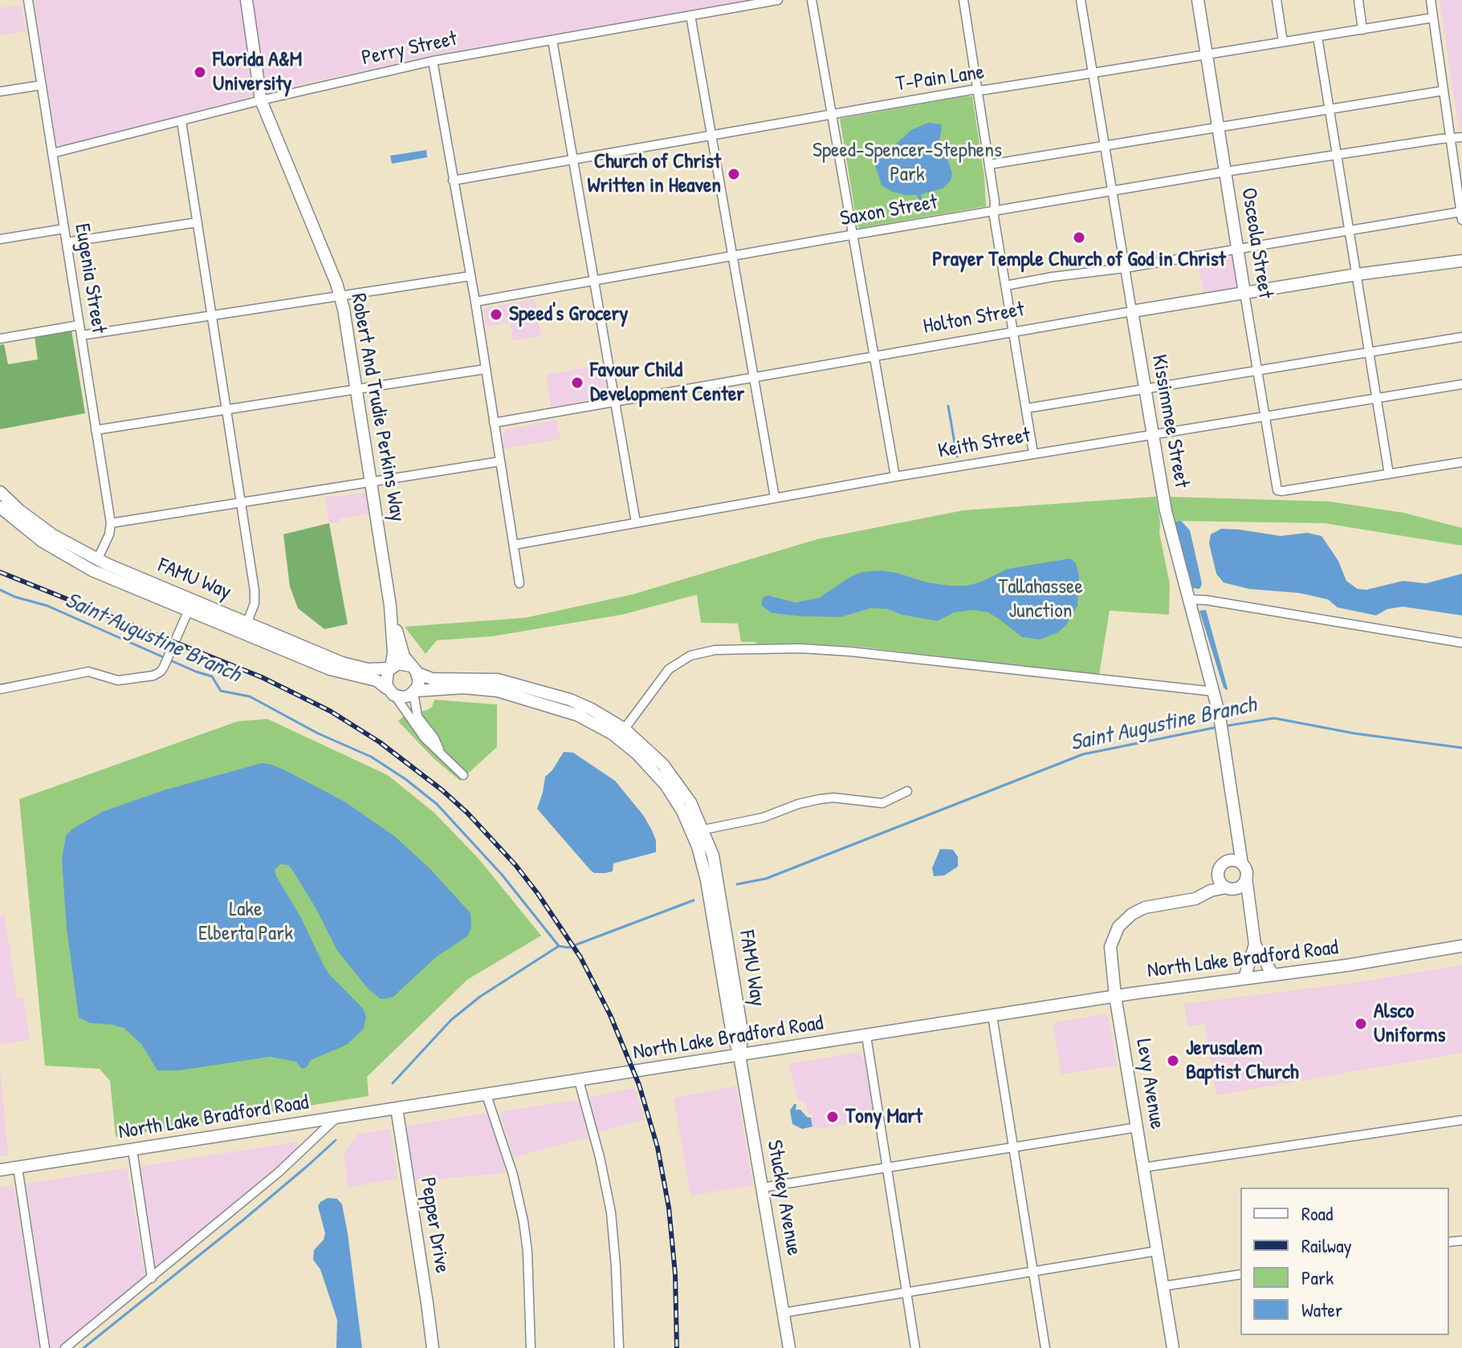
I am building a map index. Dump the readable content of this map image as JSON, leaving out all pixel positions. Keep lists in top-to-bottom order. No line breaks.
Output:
{"streets":{"street":["Perry Street","T-Pain Lane","Saxon Street","Osceola Street","Eugenia Street","Holton Street","Robert And Trudie Perkins Way","Kissimmee Street","Keith Street","FAMU Way","North Lake Bradford Road","Levy Avenue","Stuckey Avenue","Pepper Drive"]},"crossings":[["Perry Street","Eugenia Street"],["Perry Street","Robert And Trudie Perkins Way"],["T-Pain Lane","Osceola Street"],["T-Pain Lane","Kissimmee Street"],["Saxon Street","Osceola Street"],["Saxon Street","Kissimmee Street"],["Osceola Street","Holton Street"],["Osceola Street","Keith Street"],["Eugenia Street","FAMU Way"],["Holton Street","Kissimmee Street"],["Robert And Trudie Perkins Way","FAMU Way"],["Kissimmee Street","Keith Street"],["Kissimmee Street","Levy Avenue"],["FAMU Way","North Lake Bradford Road"],["FAMU Way","Stuckey Avenue"],["North Lake Bradford Road","Levy Avenue"],["North Lake Bradford Road","Stuckey Avenue"],["North Lake Bradford Road","Pepper Drive"]],"water":["Saint Augustine Branch"],"parks":["Speed-Spencer-Stephens Park","Tallahassee Junction","Lake Elberta Park"],"places":["Florida A&M University","Church of Christ Written in Heaven","Prayer Temple Church of God in Christ","Speed's Grocery","Favour Child Development Center","Alsco Uniforms","Jerusalem Baptist Church","Tony Mart"],"legend":["Road","Railway","Park","Water"]}
